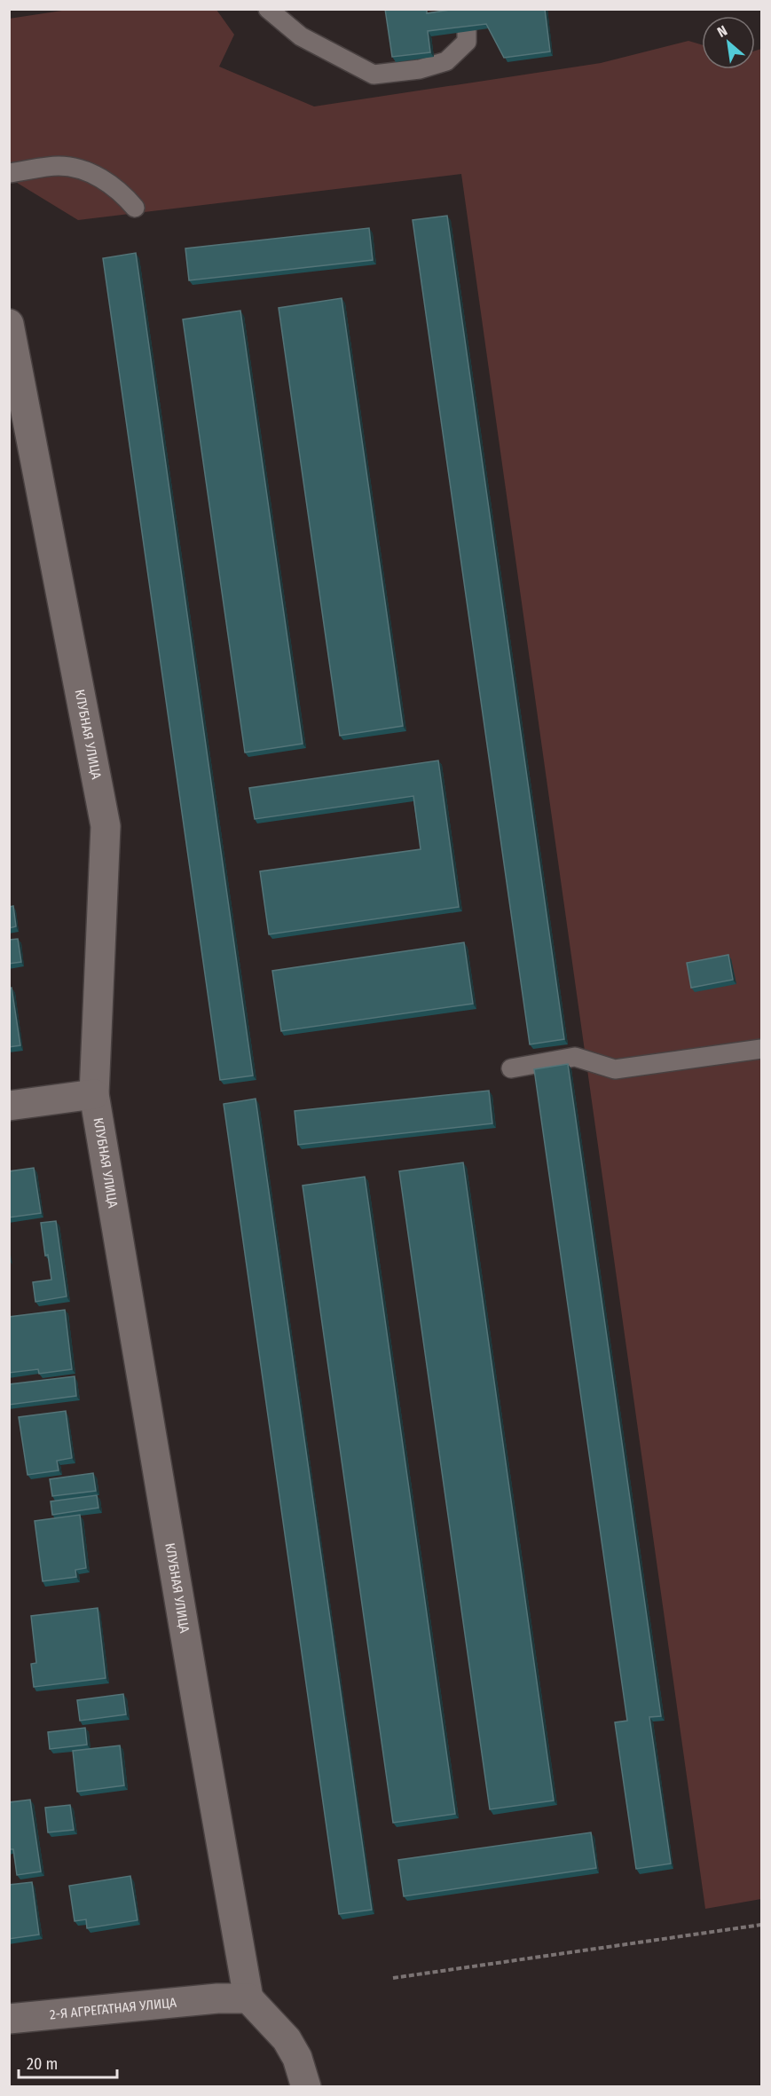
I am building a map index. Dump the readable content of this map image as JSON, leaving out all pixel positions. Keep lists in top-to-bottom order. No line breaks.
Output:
{"streets":{"street":["КЛУБНАЯ УЛИЦА","2-Я АГРЕГАТНАЯ УЛИЦА"]},"crossings":[["КЛУБНАЯ УЛИЦА","2-Я АГРЕГАТНАЯ УЛИЦА"]],"scale_bar":"20 m","north":"top left"}
